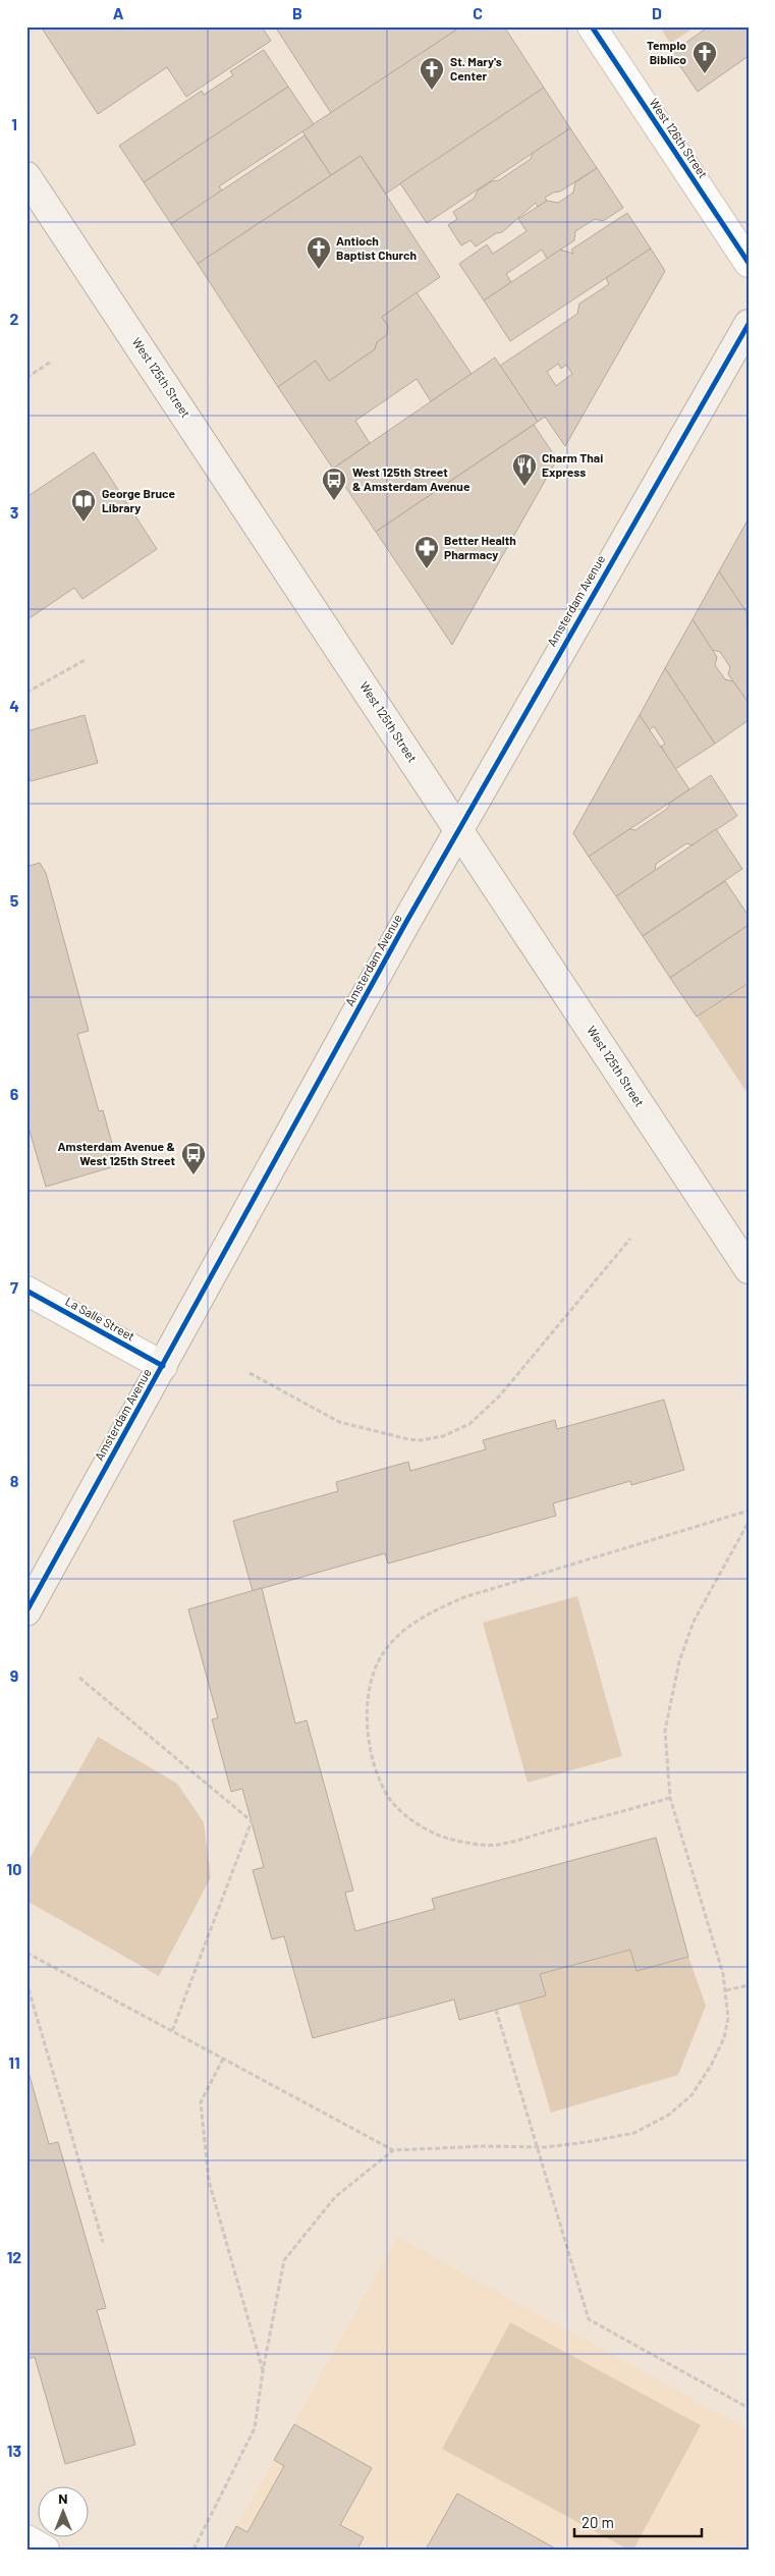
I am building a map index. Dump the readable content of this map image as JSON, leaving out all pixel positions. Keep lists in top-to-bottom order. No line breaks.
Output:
{"streets":{"main road":["West 125th Street","Amsterdam Avenue"],"street":["West 126th Street","La Salle Street"]},"crossings":[["West 125th Street","Amsterdam Avenue"],["Amsterdam Avenue","La Salle Street"]],"places":{"church":["Templo Biblico","St. Mary's Center","Antioch Baptist Church"],"restaurant":["Charm Thai Express"],"bus stop":["West 125th Street & Amsterdam Avenue","Amsterdam Avenue & West 125th Street"],"library":["George Bruce Library"],"pharmacy":["Better Health Pharmacy"]},"scale_bar":"20 m","north":"top","grid":{"columns":["A","B","C","D"],"rows":["1","2","3","4","5","6","7","8","9","10","11","12","13"]}}
